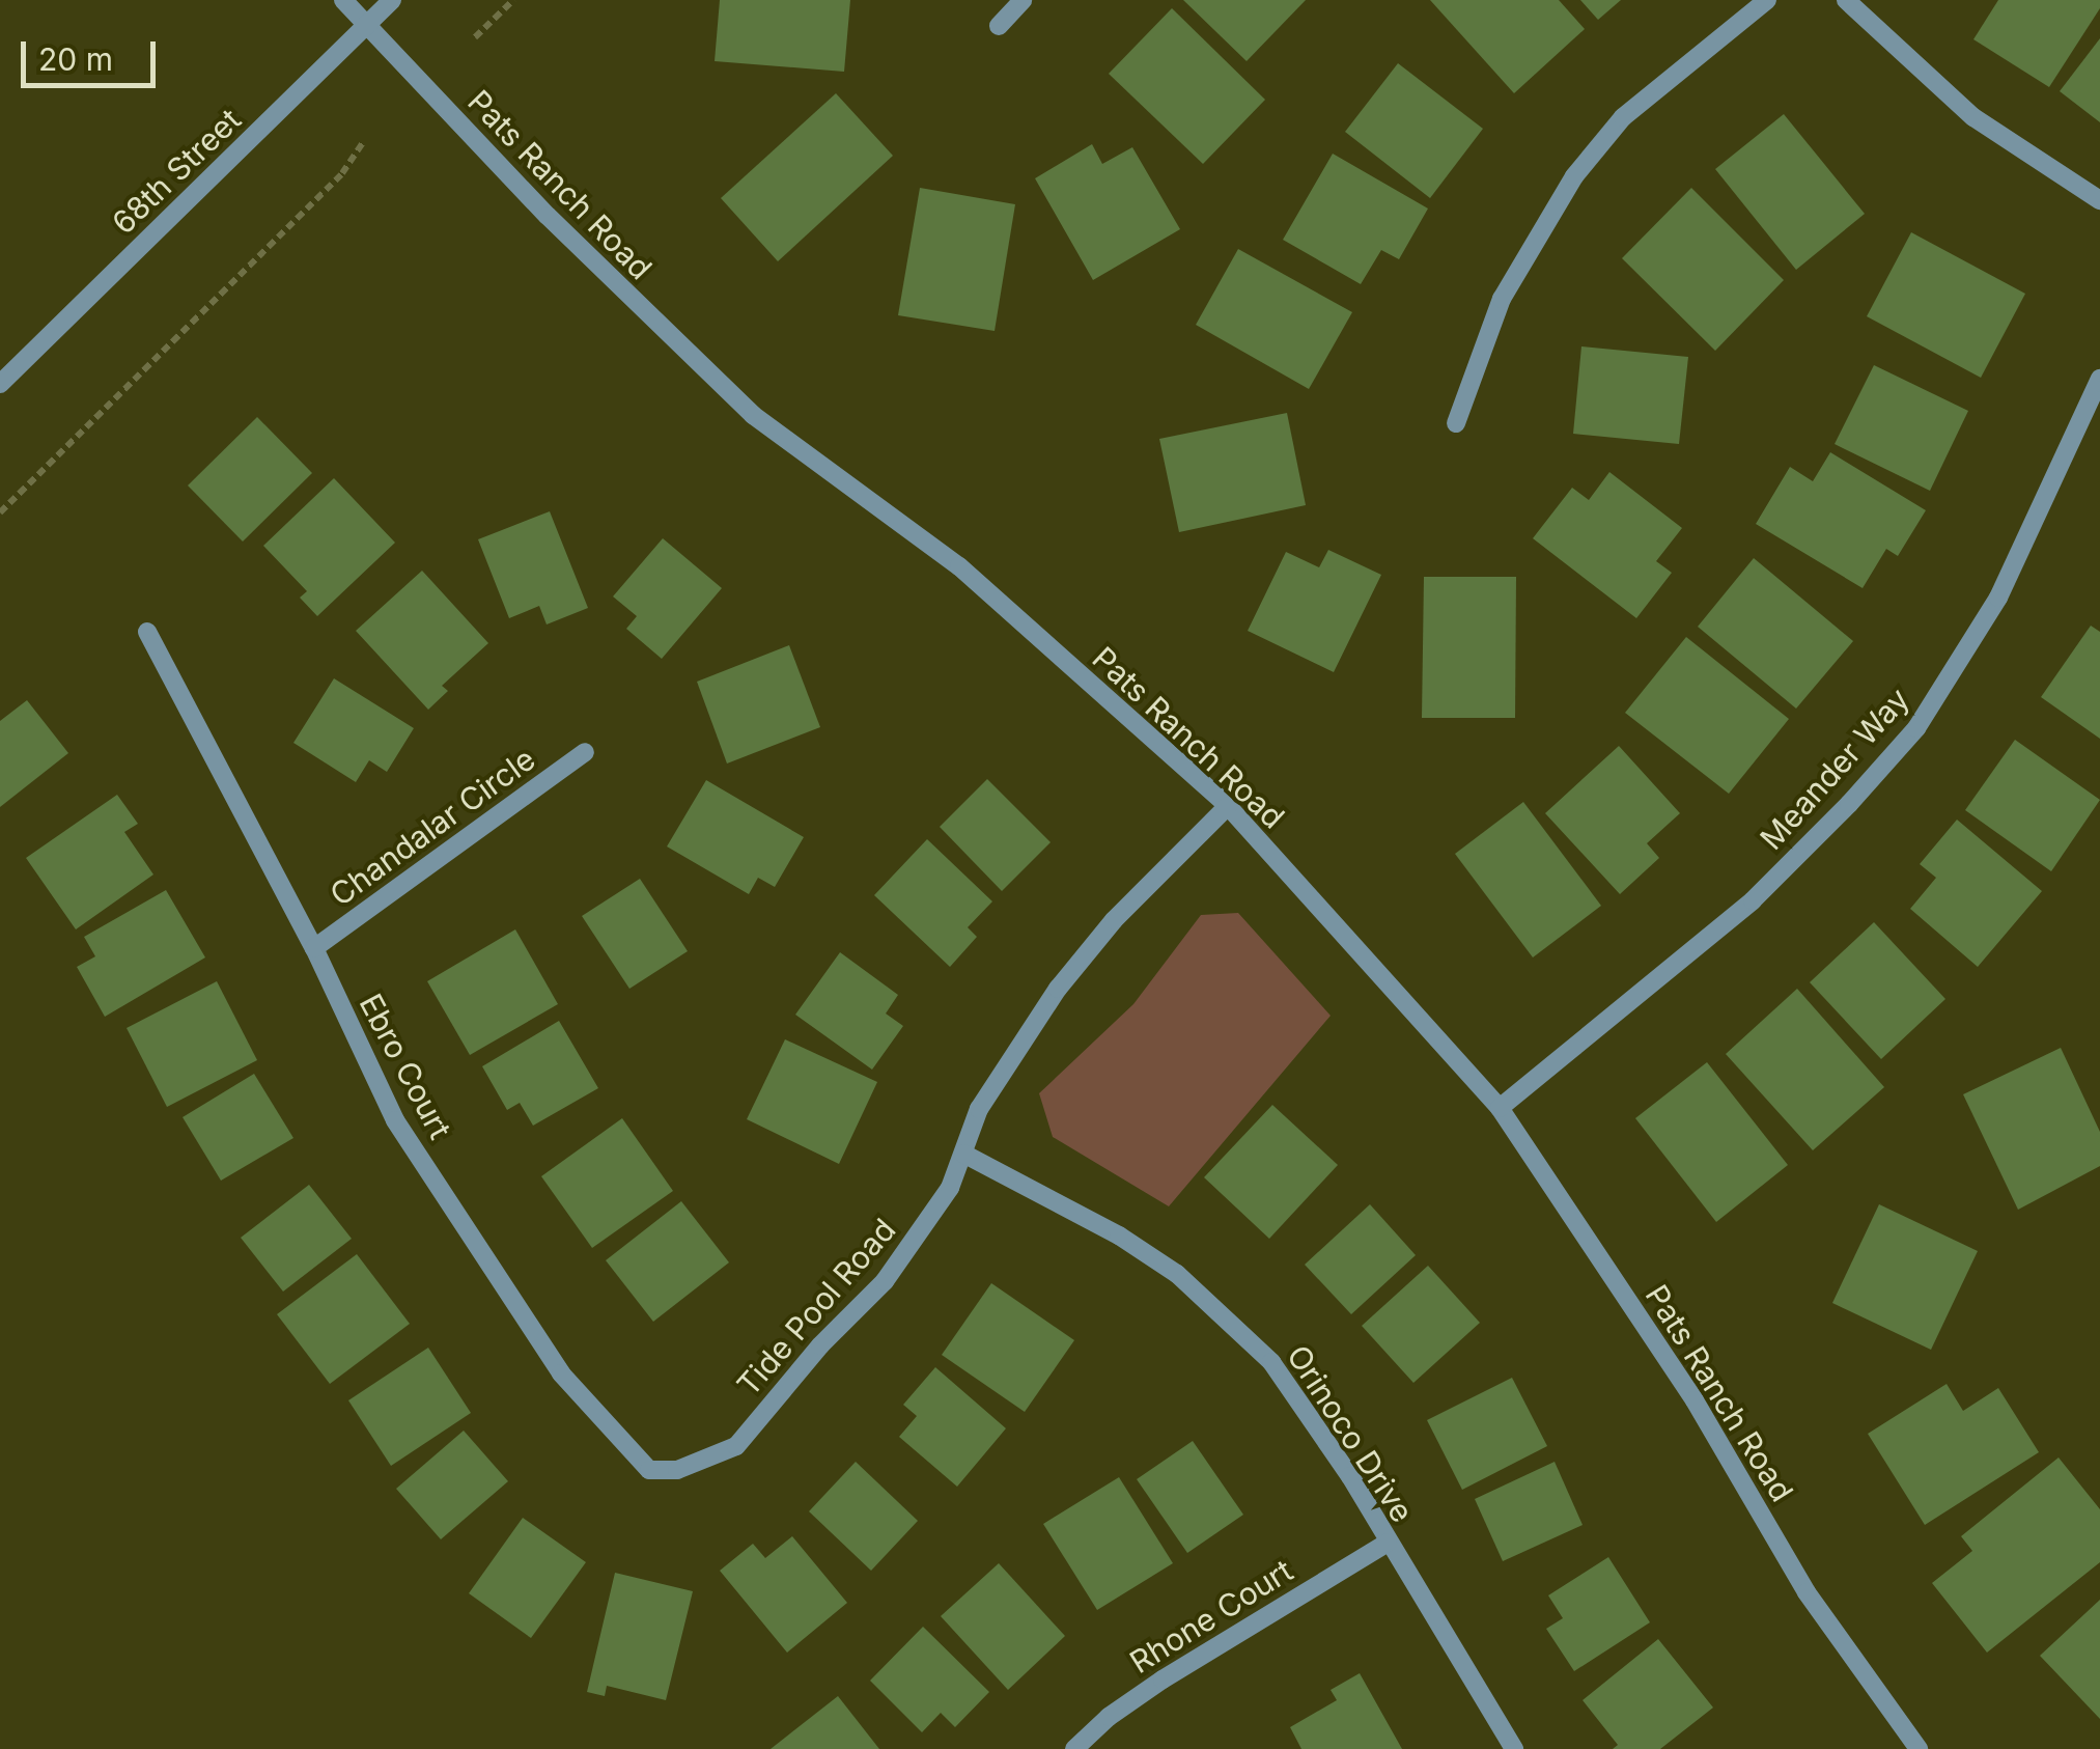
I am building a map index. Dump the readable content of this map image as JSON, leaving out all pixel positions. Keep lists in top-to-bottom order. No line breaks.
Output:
{"streets":{"street":["68th Street","Pats Ranch Road","Meander Way","Chandalar Circle","Ebro Court","Tide Pool Road","Orinoco Drive","Rhone Court"]},"crossings":[["68th Street","Pats Ranch Road"],["Pats Ranch Road","Meander Way"],["Pats Ranch Road","Tide Pool Road"],["Chandalar Circle","Ebro Court"],["Ebro Court","Tide Pool Road"],["Tide Pool Road","Orinoco Drive"],["Orinoco Drive","Rhone Court"]],"scale_bar":"20 m"}
